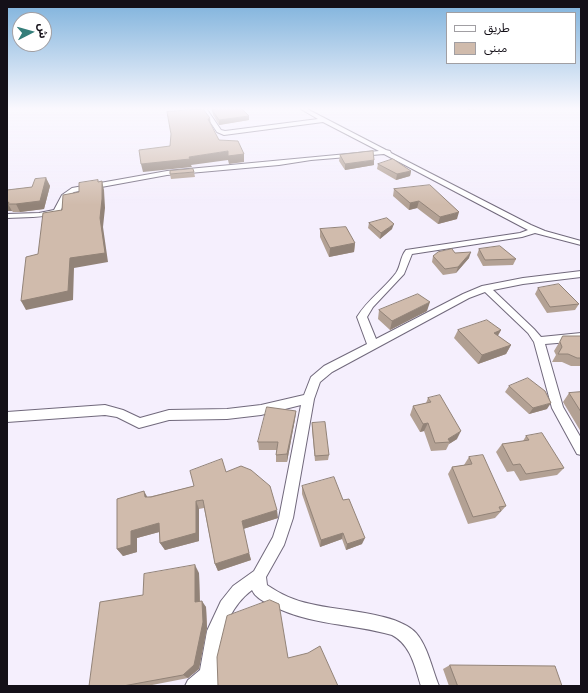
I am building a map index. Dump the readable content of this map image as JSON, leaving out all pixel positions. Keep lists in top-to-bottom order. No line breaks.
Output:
{"legend":["طريق","مبنى"],"north":"right"}
